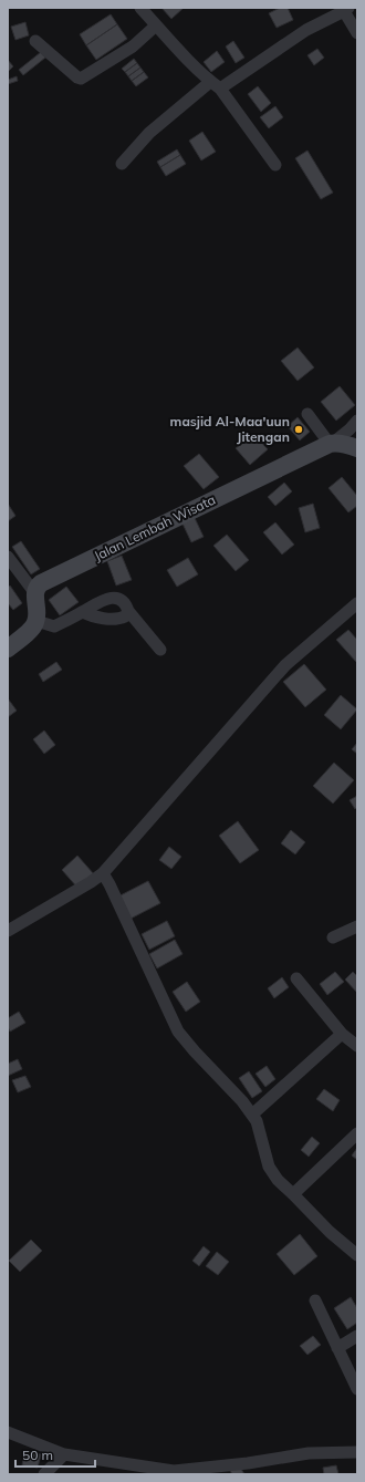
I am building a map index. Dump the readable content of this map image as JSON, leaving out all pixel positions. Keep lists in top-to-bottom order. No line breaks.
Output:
{"streets":{"street":["Jalan Lembah Wisata"]},"places":["masjid Al-Maa'uun Jitengan"],"scale_bar":"50 m"}
